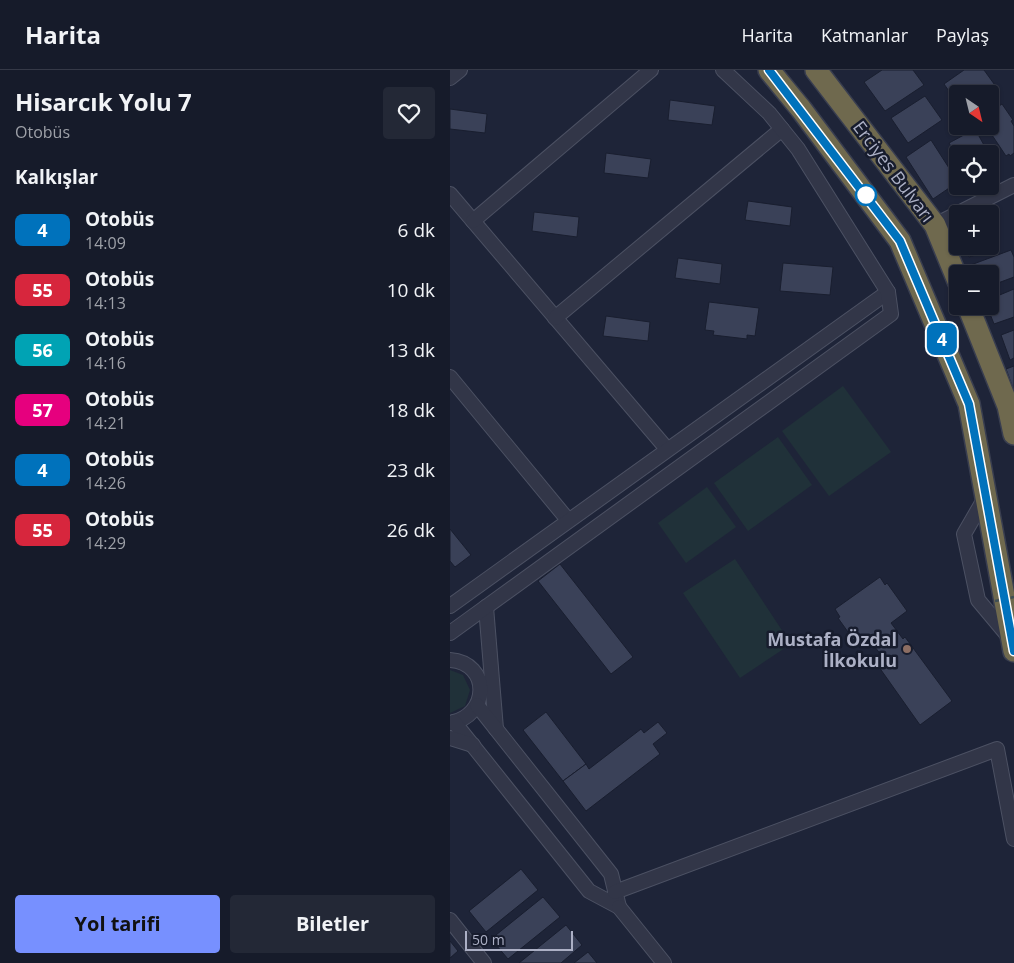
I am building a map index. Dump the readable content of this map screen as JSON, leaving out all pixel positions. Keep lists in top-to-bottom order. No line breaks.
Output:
{"streets":{"highway":["Erciyes Bulvarı"]},"places":["Mustafa Özdal İlkokulu"],"lines":["bus line 4"],"scale_bar":"50 m","north":"bottom right","page":{"header":"Harita","nav":["Harita","Katmanlar","Paylaş"],"heading":[["Hisarcık Yolu 7","Otobüs"],"Kalkışlar"],"on_map":"4","map_buttons":["+","−"],"list":[{"mark":"4","name":"Otobüs","note":"14:09","value":"6 dk"},{"mark":"55","name":"Otobüs","note":"14:13","value":"10 dk"},{"mark":"56","name":"Otobüs","note":"14:16","value":"13 dk"},{"mark":"57","name":"Otobüs","note":"14:21","value":"18 dk"},{"mark":"4","name":"Otobüs","note":"14:26","value":"23 dk"},{"mark":"55","name":"Otobüs","note":"14:29","value":"26 dk"}],"buttons":["Yol tarifi","Biletler"],"scale":"50 m"}}
